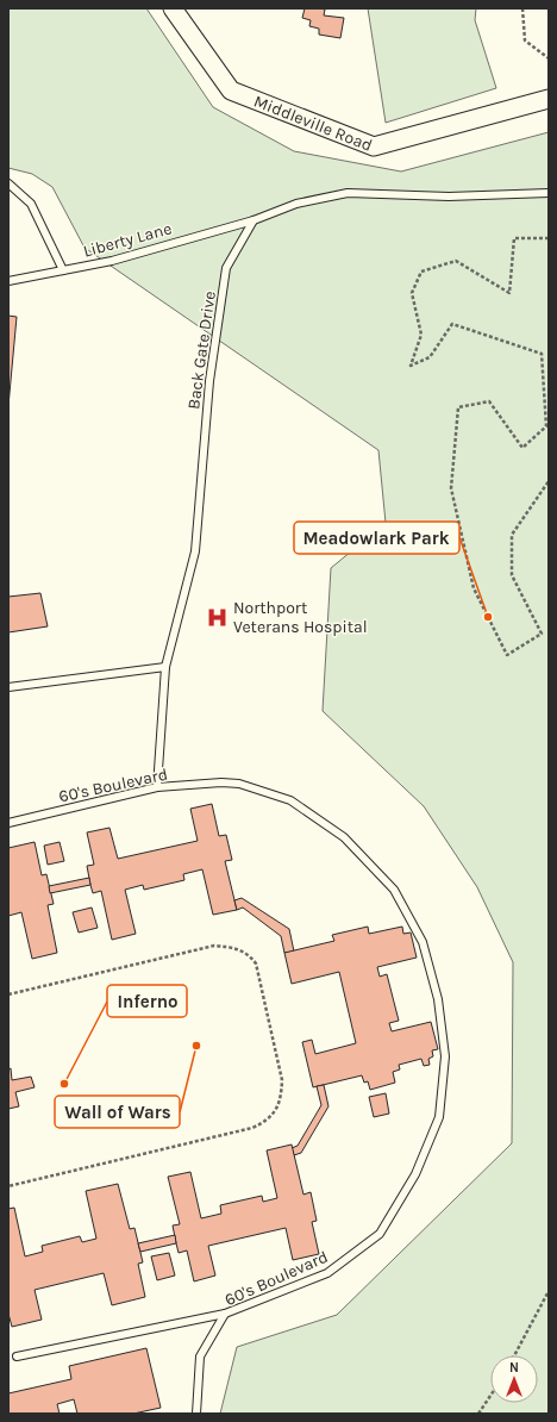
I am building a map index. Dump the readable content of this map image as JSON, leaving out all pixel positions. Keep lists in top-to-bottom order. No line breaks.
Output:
{"streets":{"street":["Middleville Road"],"lane":["Liberty Lane","Back Gate Drive","60's Boulevard"]},"crossings":[["Liberty Lane","Back Gate Drive"],["Back Gate Drive","60's Boulevard"]],"places":{"hospital":["Northport Veterans Hospital"],"other":["Meadowlark Park","Wall of Wars","Inferno"]},"north":"top"}
